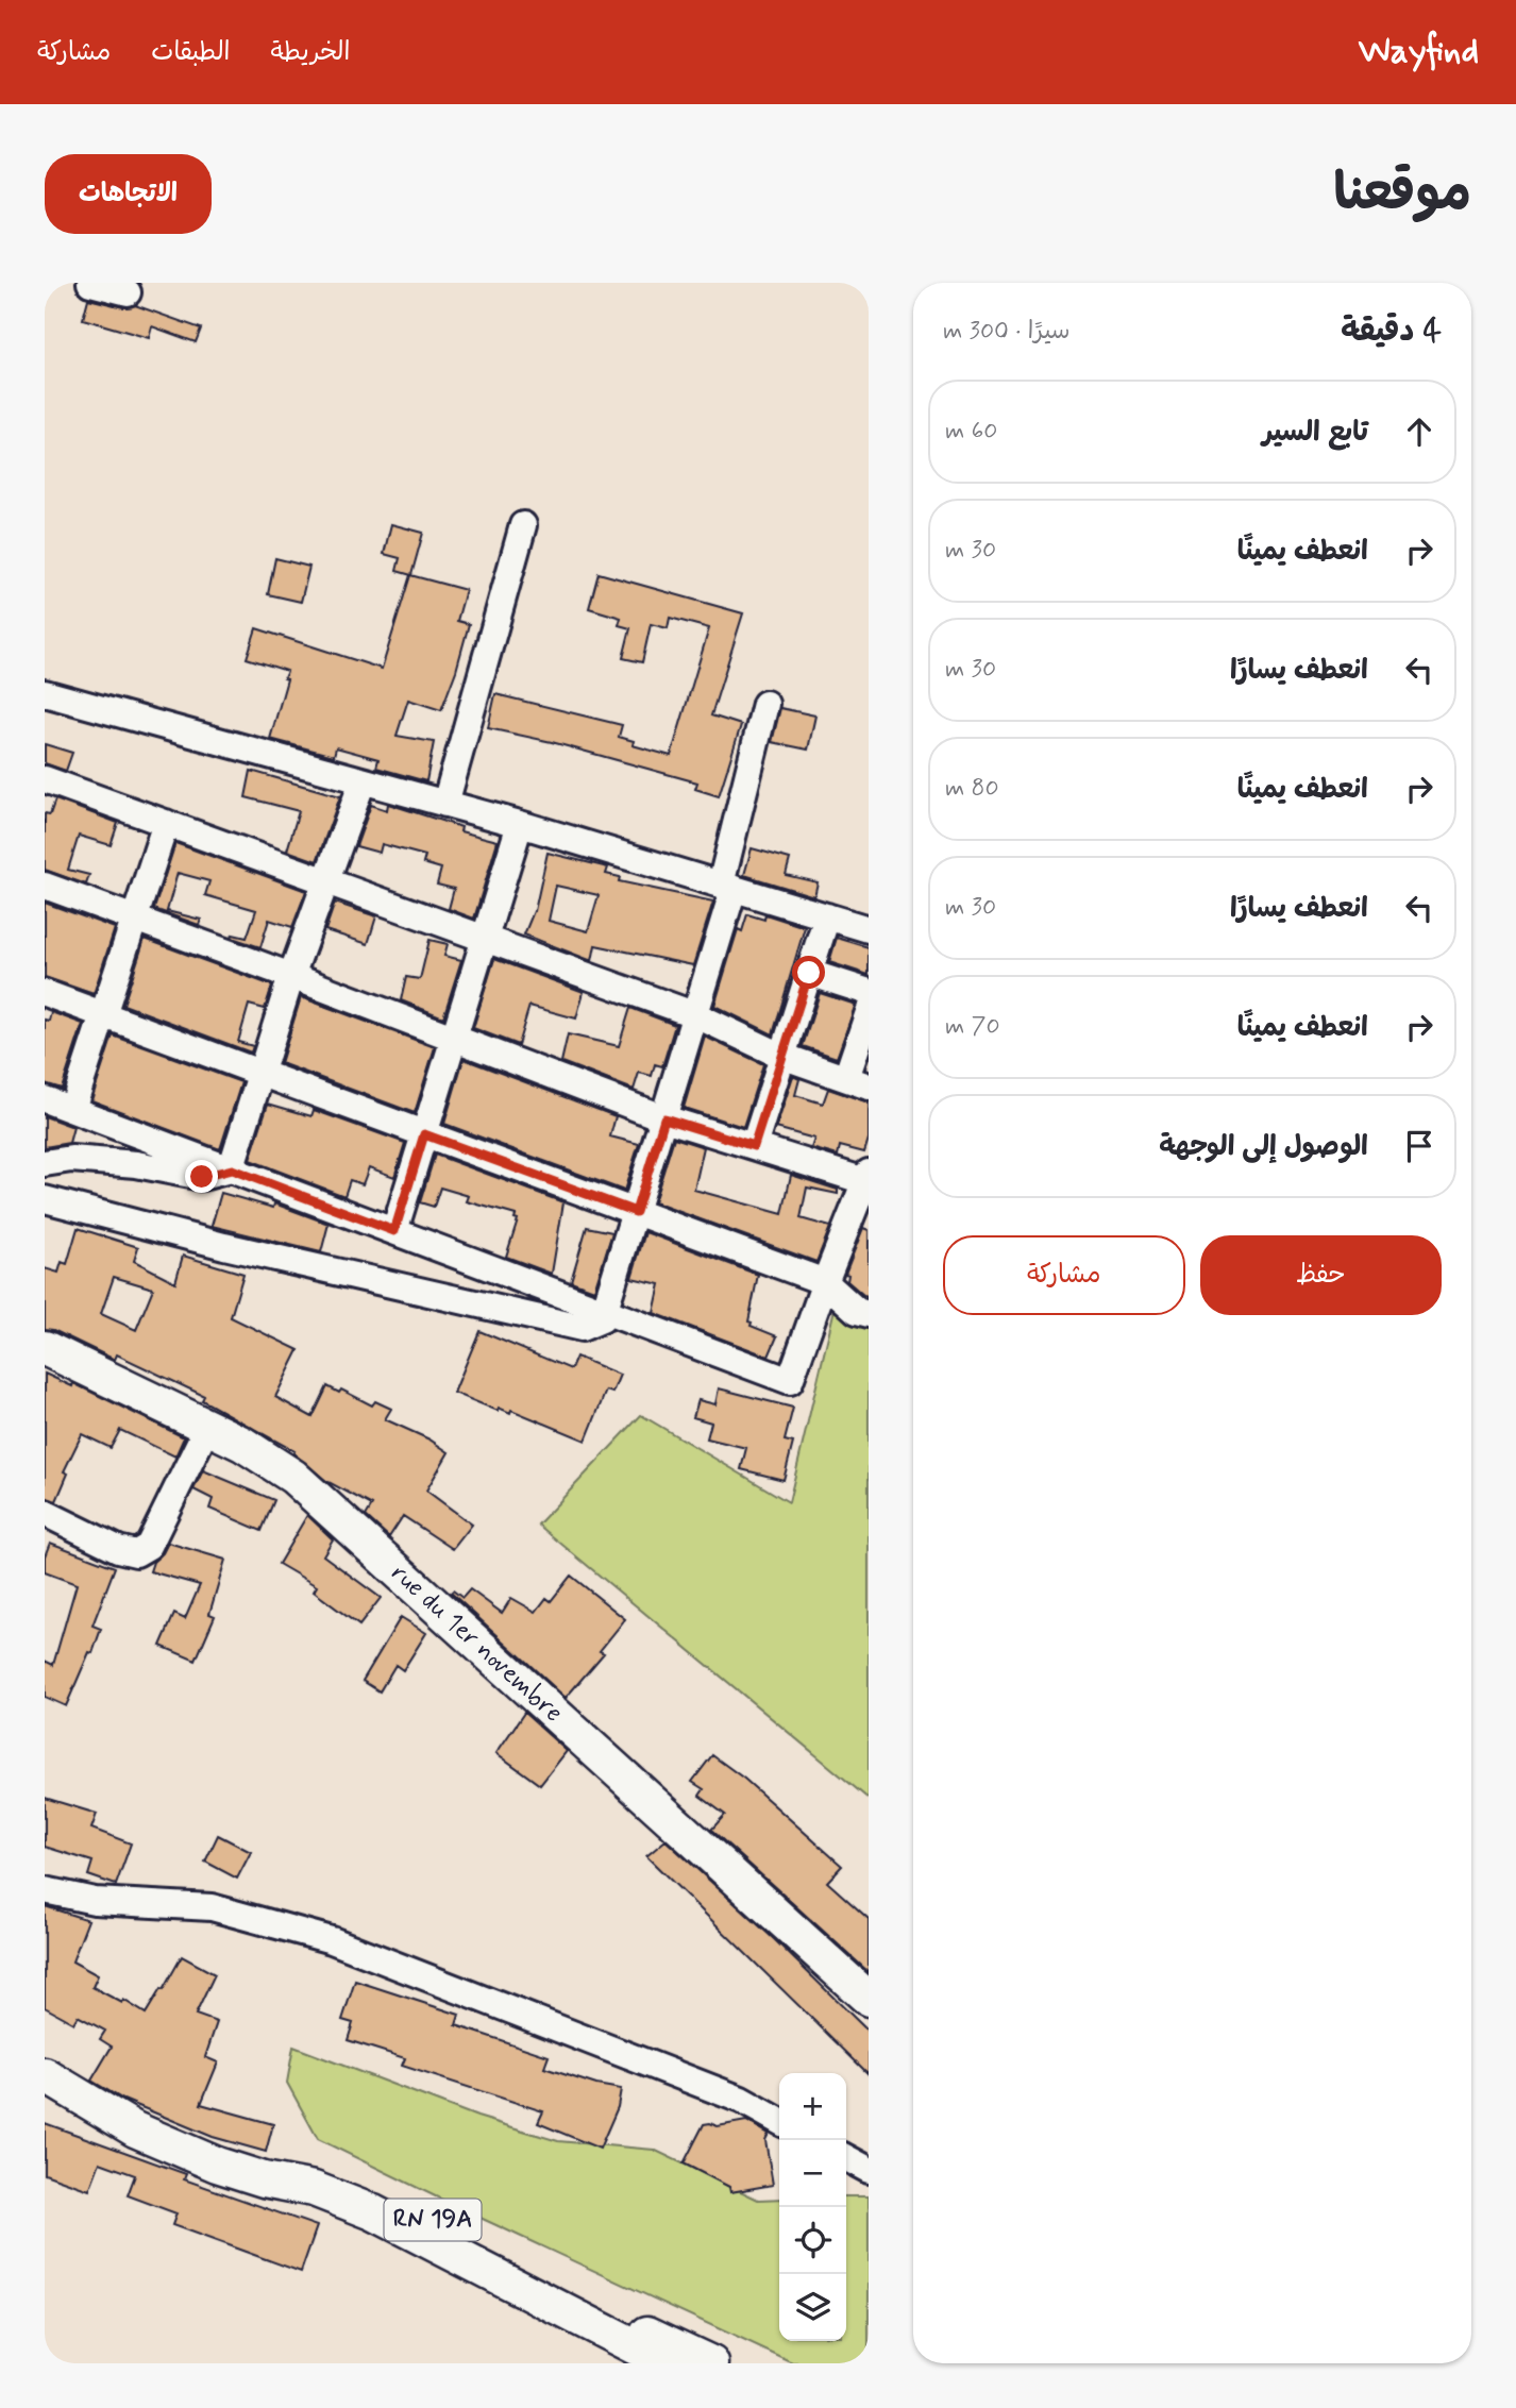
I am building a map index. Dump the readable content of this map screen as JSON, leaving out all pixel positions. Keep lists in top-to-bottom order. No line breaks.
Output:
{"streets":{"main road":["rue du 1er novembre","RN 19A"]},"page":{"header":"Wayfind","nav":["الخريطة","الطبقات","مشاركة"],"title":"موقعنا","buttons":["الاتجاهات",["حفظ","مشاركة"]],"heading":["4 دقيقة","سيرًا · 300 m"],"list":[["تابع السير","60 m"],["انعطف يمينًا","30 m"],["انعطف يسارًا","30 m"],["انعطف يمينًا","80 m"],["انعطف يسارًا","30 m"],["انعطف يمينًا","70 m"],"الوصول إلى الوجهة"],"map_buttons":["+","−"]}}
